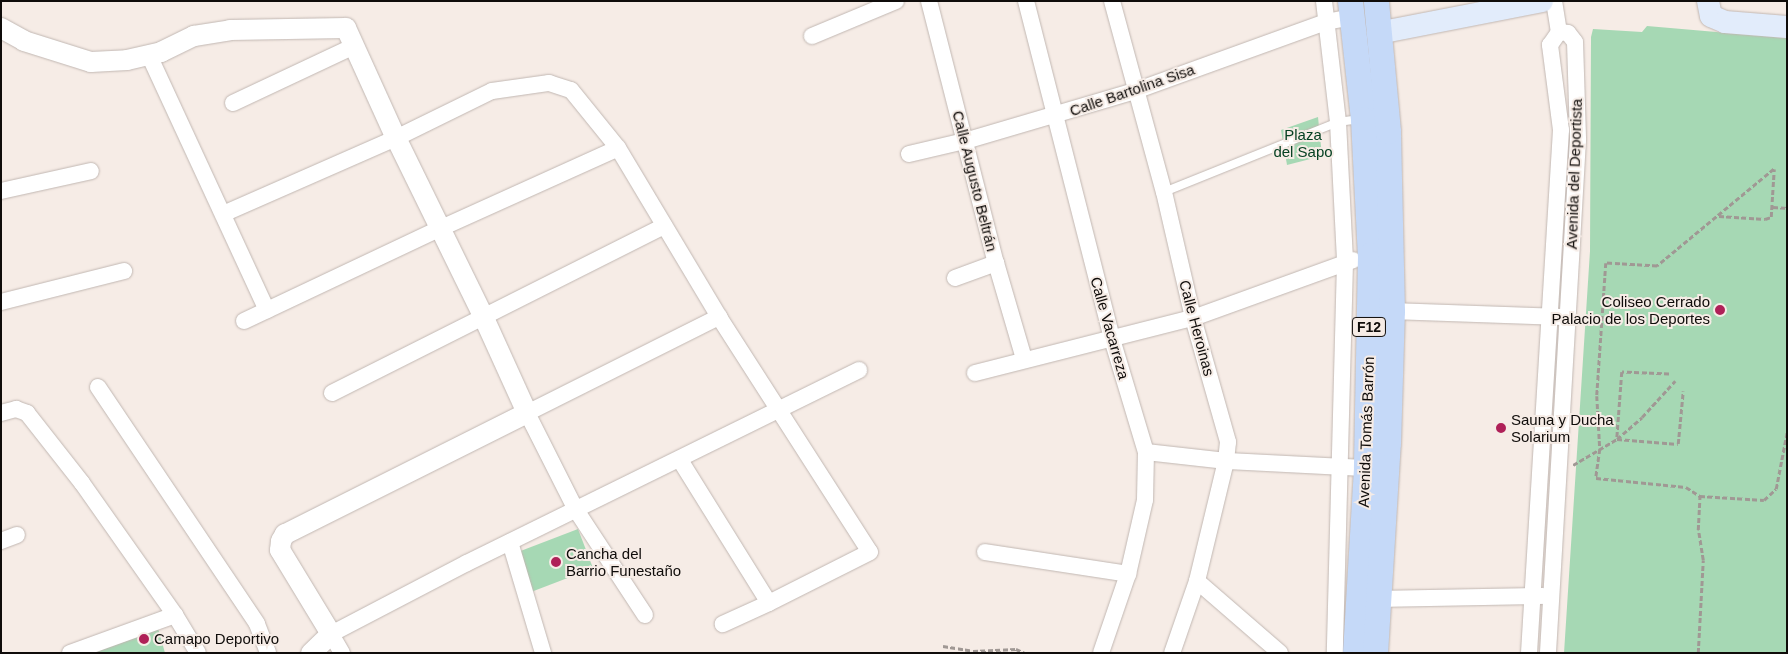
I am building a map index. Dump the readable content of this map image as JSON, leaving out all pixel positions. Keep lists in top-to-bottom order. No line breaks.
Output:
{"streets":{"main road":["F12","Avenida Tomás Barrón"],"street":["Calle Bartolina Sisa","Avenida del Deportista","Calle Augusto Beltrán","Calle Vacarreza","Calle Heroinas"]},"crossings":[["Calle Bartolina Sisa","Calle Augusto Beltrán"],["Calle Bartolina Sisa","Calle Vacarreza"],["Calle Bartolina Sisa","Calle Heroinas"],["Calle Bartolina Sisa","Avenida Tomás Barrón"]],"parks":["Plaza del Sapo"],"places":["Coliseo Cerrado Palacio de los Deportes","Sauna y Ducha Solarium","Cancha del Barrio Funestaño","Camapo Deportivo"]}
